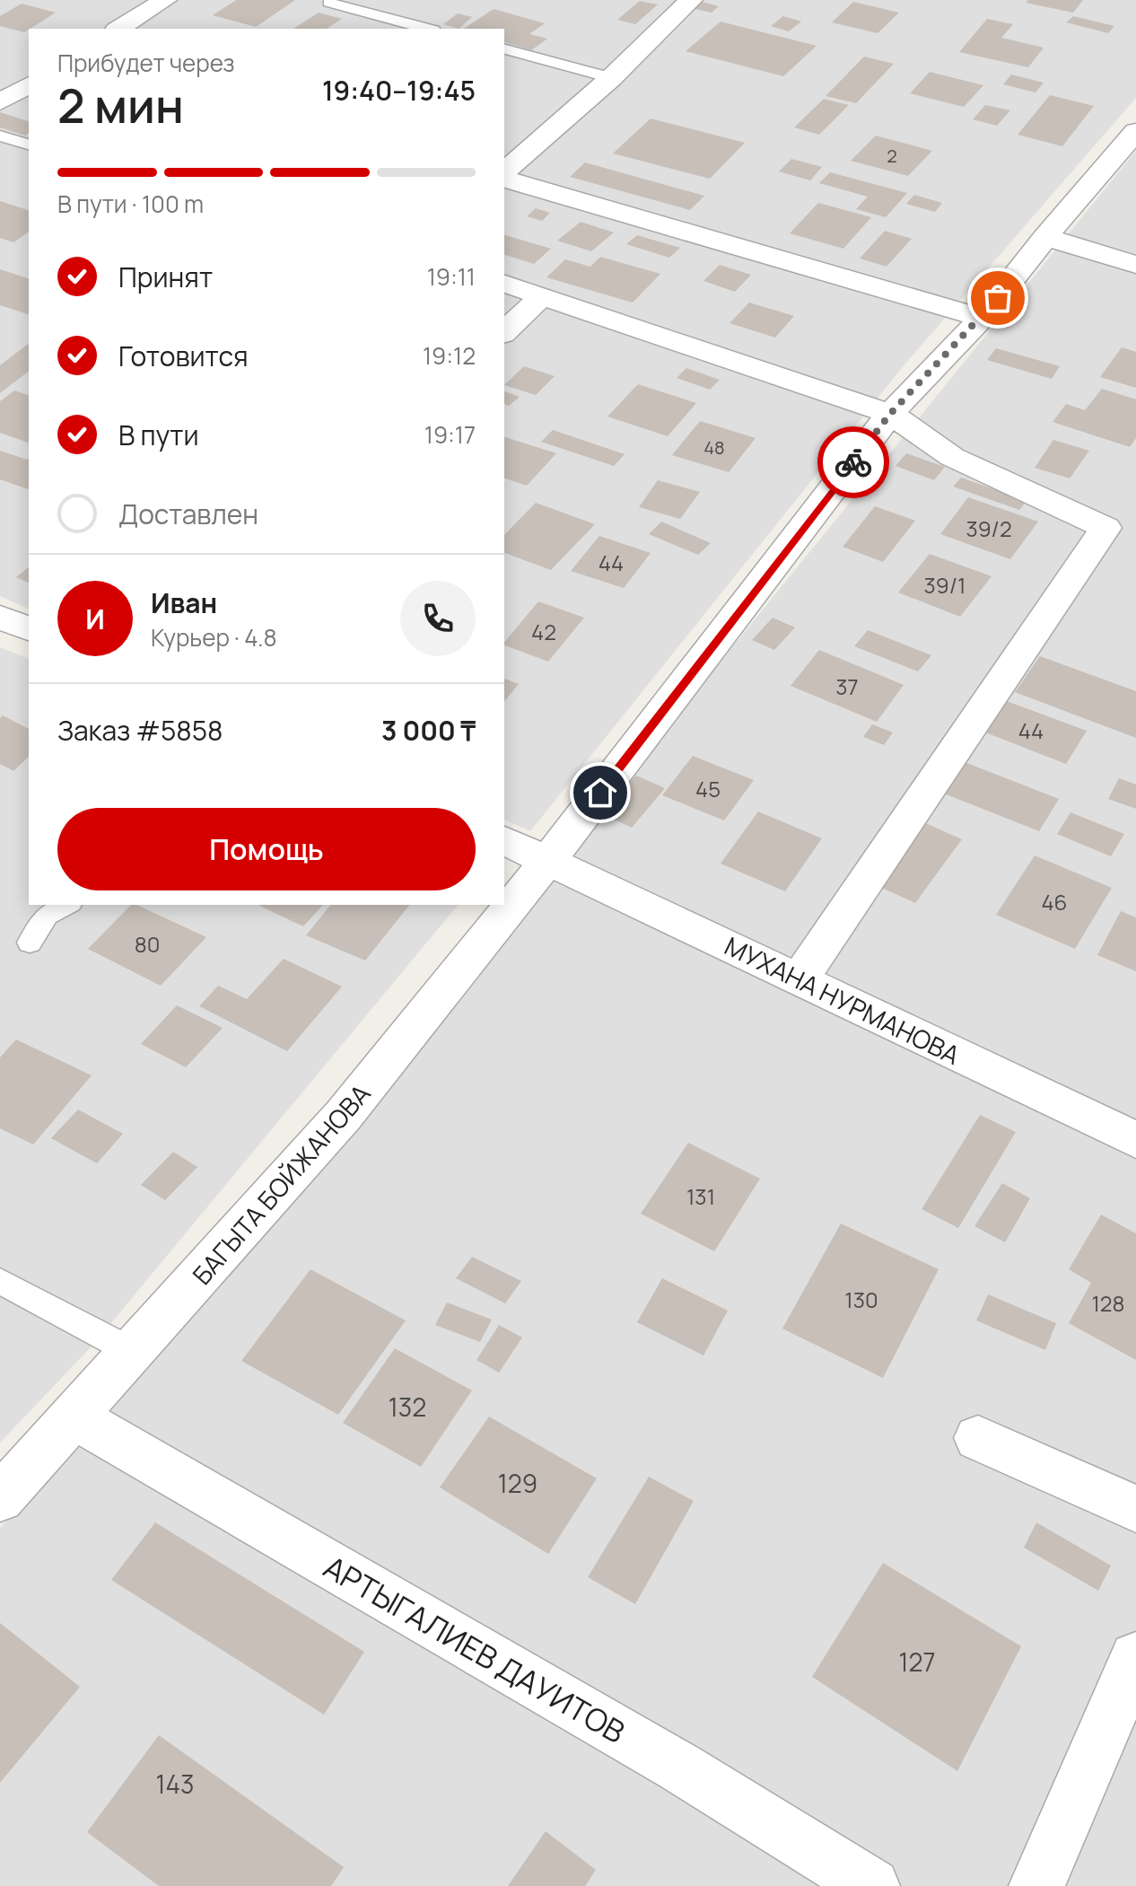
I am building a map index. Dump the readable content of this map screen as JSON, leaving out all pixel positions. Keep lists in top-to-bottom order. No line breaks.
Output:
{"streets":{"street":["МУХАНА НУРМАНОВА","БАГЫТА БОЙЖАНОВА","АРТЫГАЛИЕВ ДАУИТОВ"]},"crossings":[["МУХАНА НУРМАНОВА","БАГЫТА БОЙЖАНОВА"],["БАГЫТА БОЙЖАНОВА","АРТЫГАЛИЕВ ДАУИТОВ"]],"house_numbers":["2","48","39/2","44","39/1","42","37","44","45","46","80","131","130","128","132","129","127","143"],"page":{"heading":["2 мин","Прибудет через","19:40–19:45"],"panel":["Иван","Курьер · 4.8","Заказ #5858","3 000 ₸"],"bar":"В пути · 100 m","list":[["Принят","19:11"],["Готовится","19:12"],["В пути","19:17"],"Доставлен"],"round":"И","buttons":"Помощь"}}
